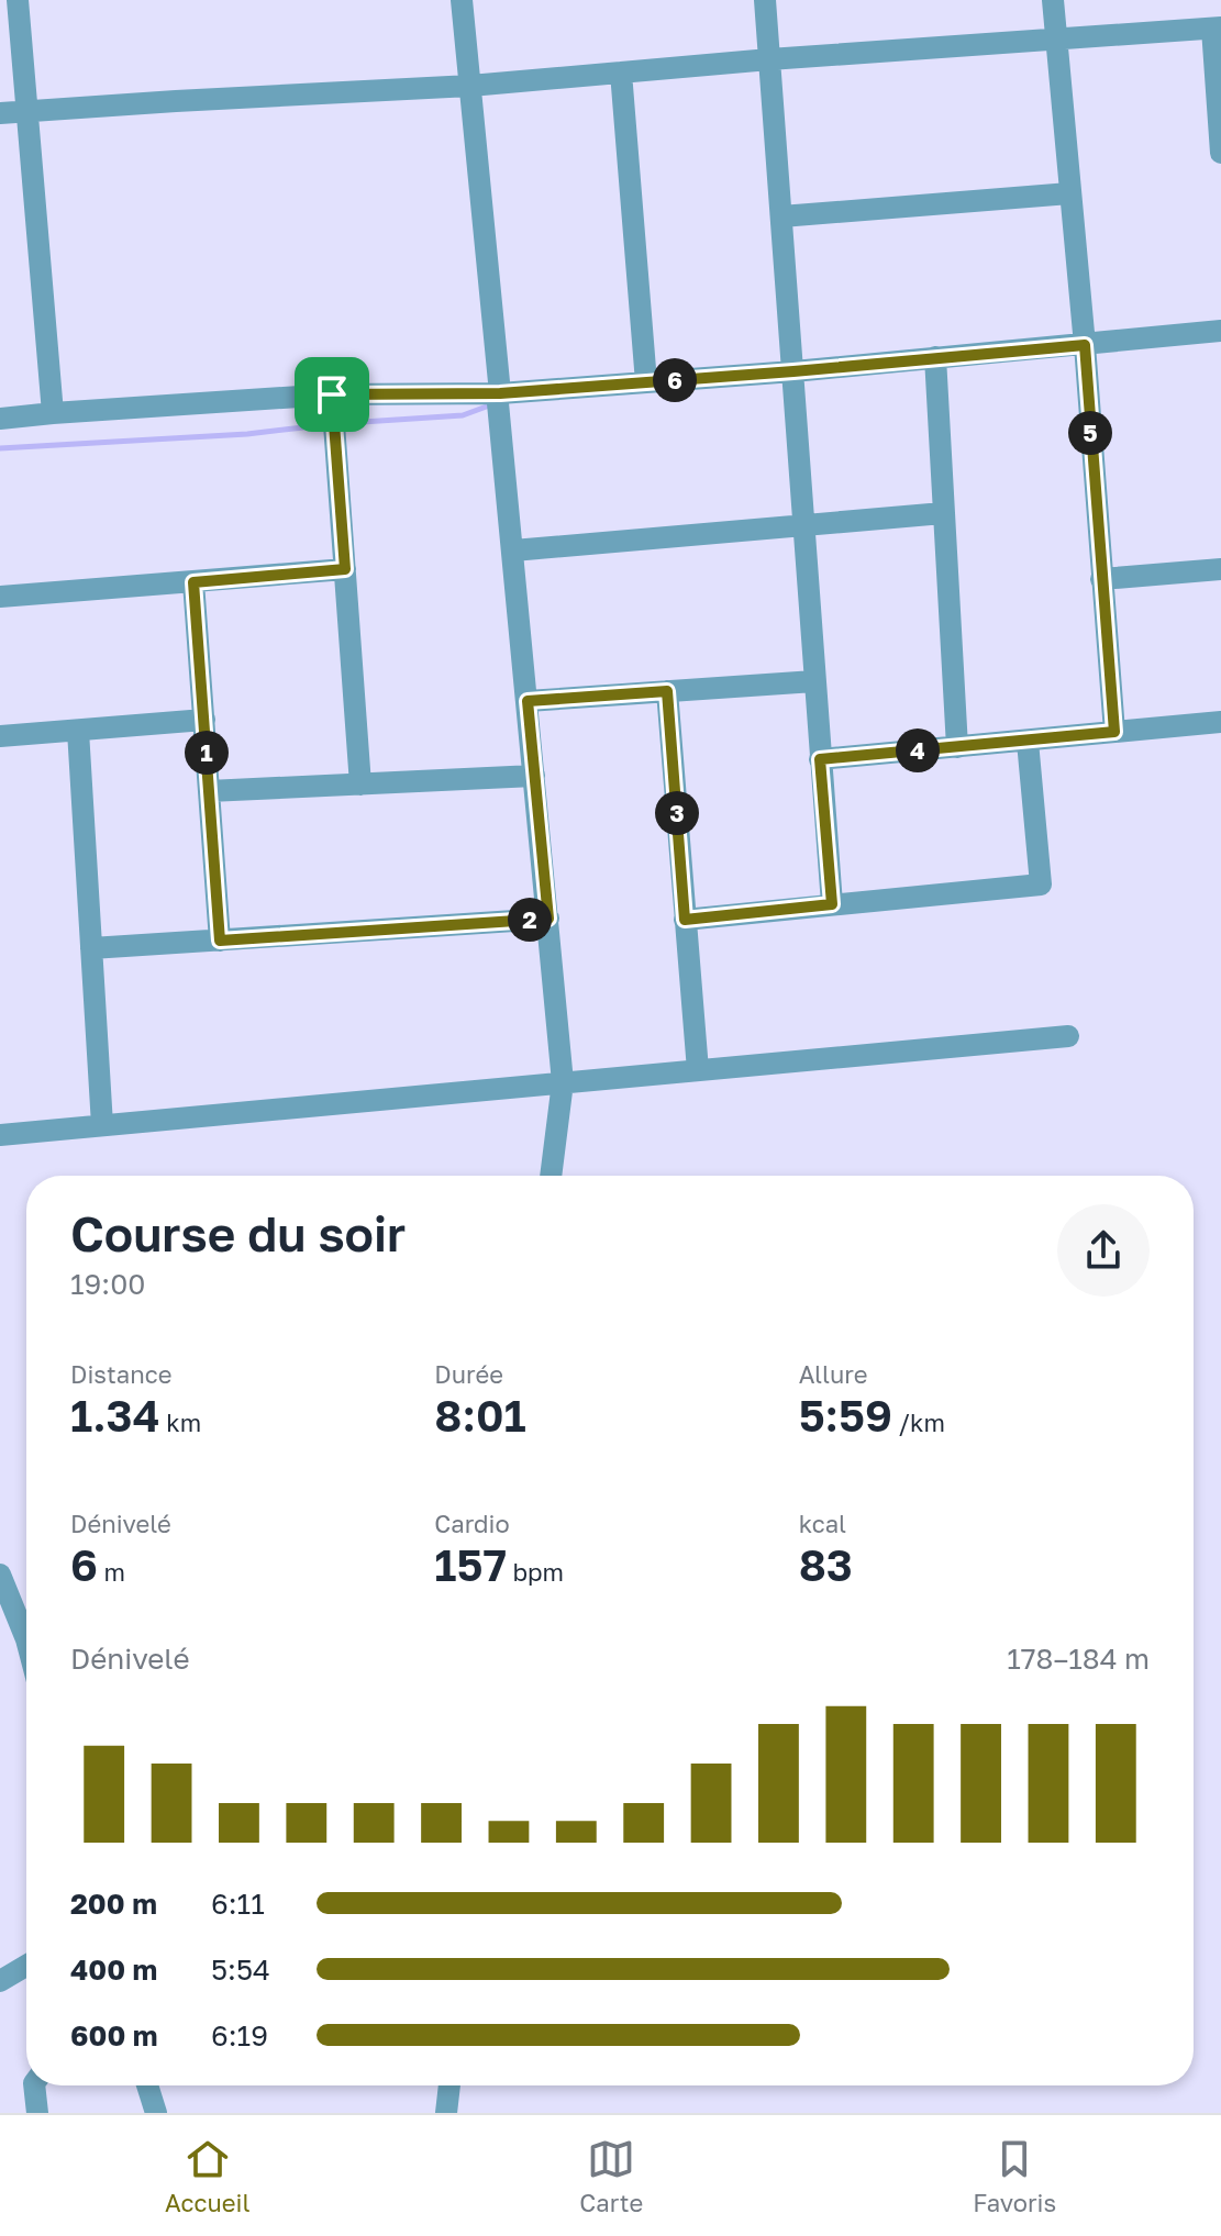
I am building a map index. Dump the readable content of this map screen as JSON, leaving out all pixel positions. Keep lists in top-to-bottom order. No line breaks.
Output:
{"page":{"pins":["6","5","4","1","3","2"],"heading":["Course du soir","19:00"],"stats":[["Distance","1.34 km"],["Durée","8:01"],["Allure","5:59 /km"],["Dénivelé","6 m"],["Cardio","157 bpm"],["kcal","83"]],"chart":["Dénivelé","178–184 m"],"list":[{"name":"200 m","note":"6:11"},{"name":"400 m","note":"5:54"},{"name":"600 m","note":"6:19"}],"tabs":["Accueil","Carte","Favoris"]}}
